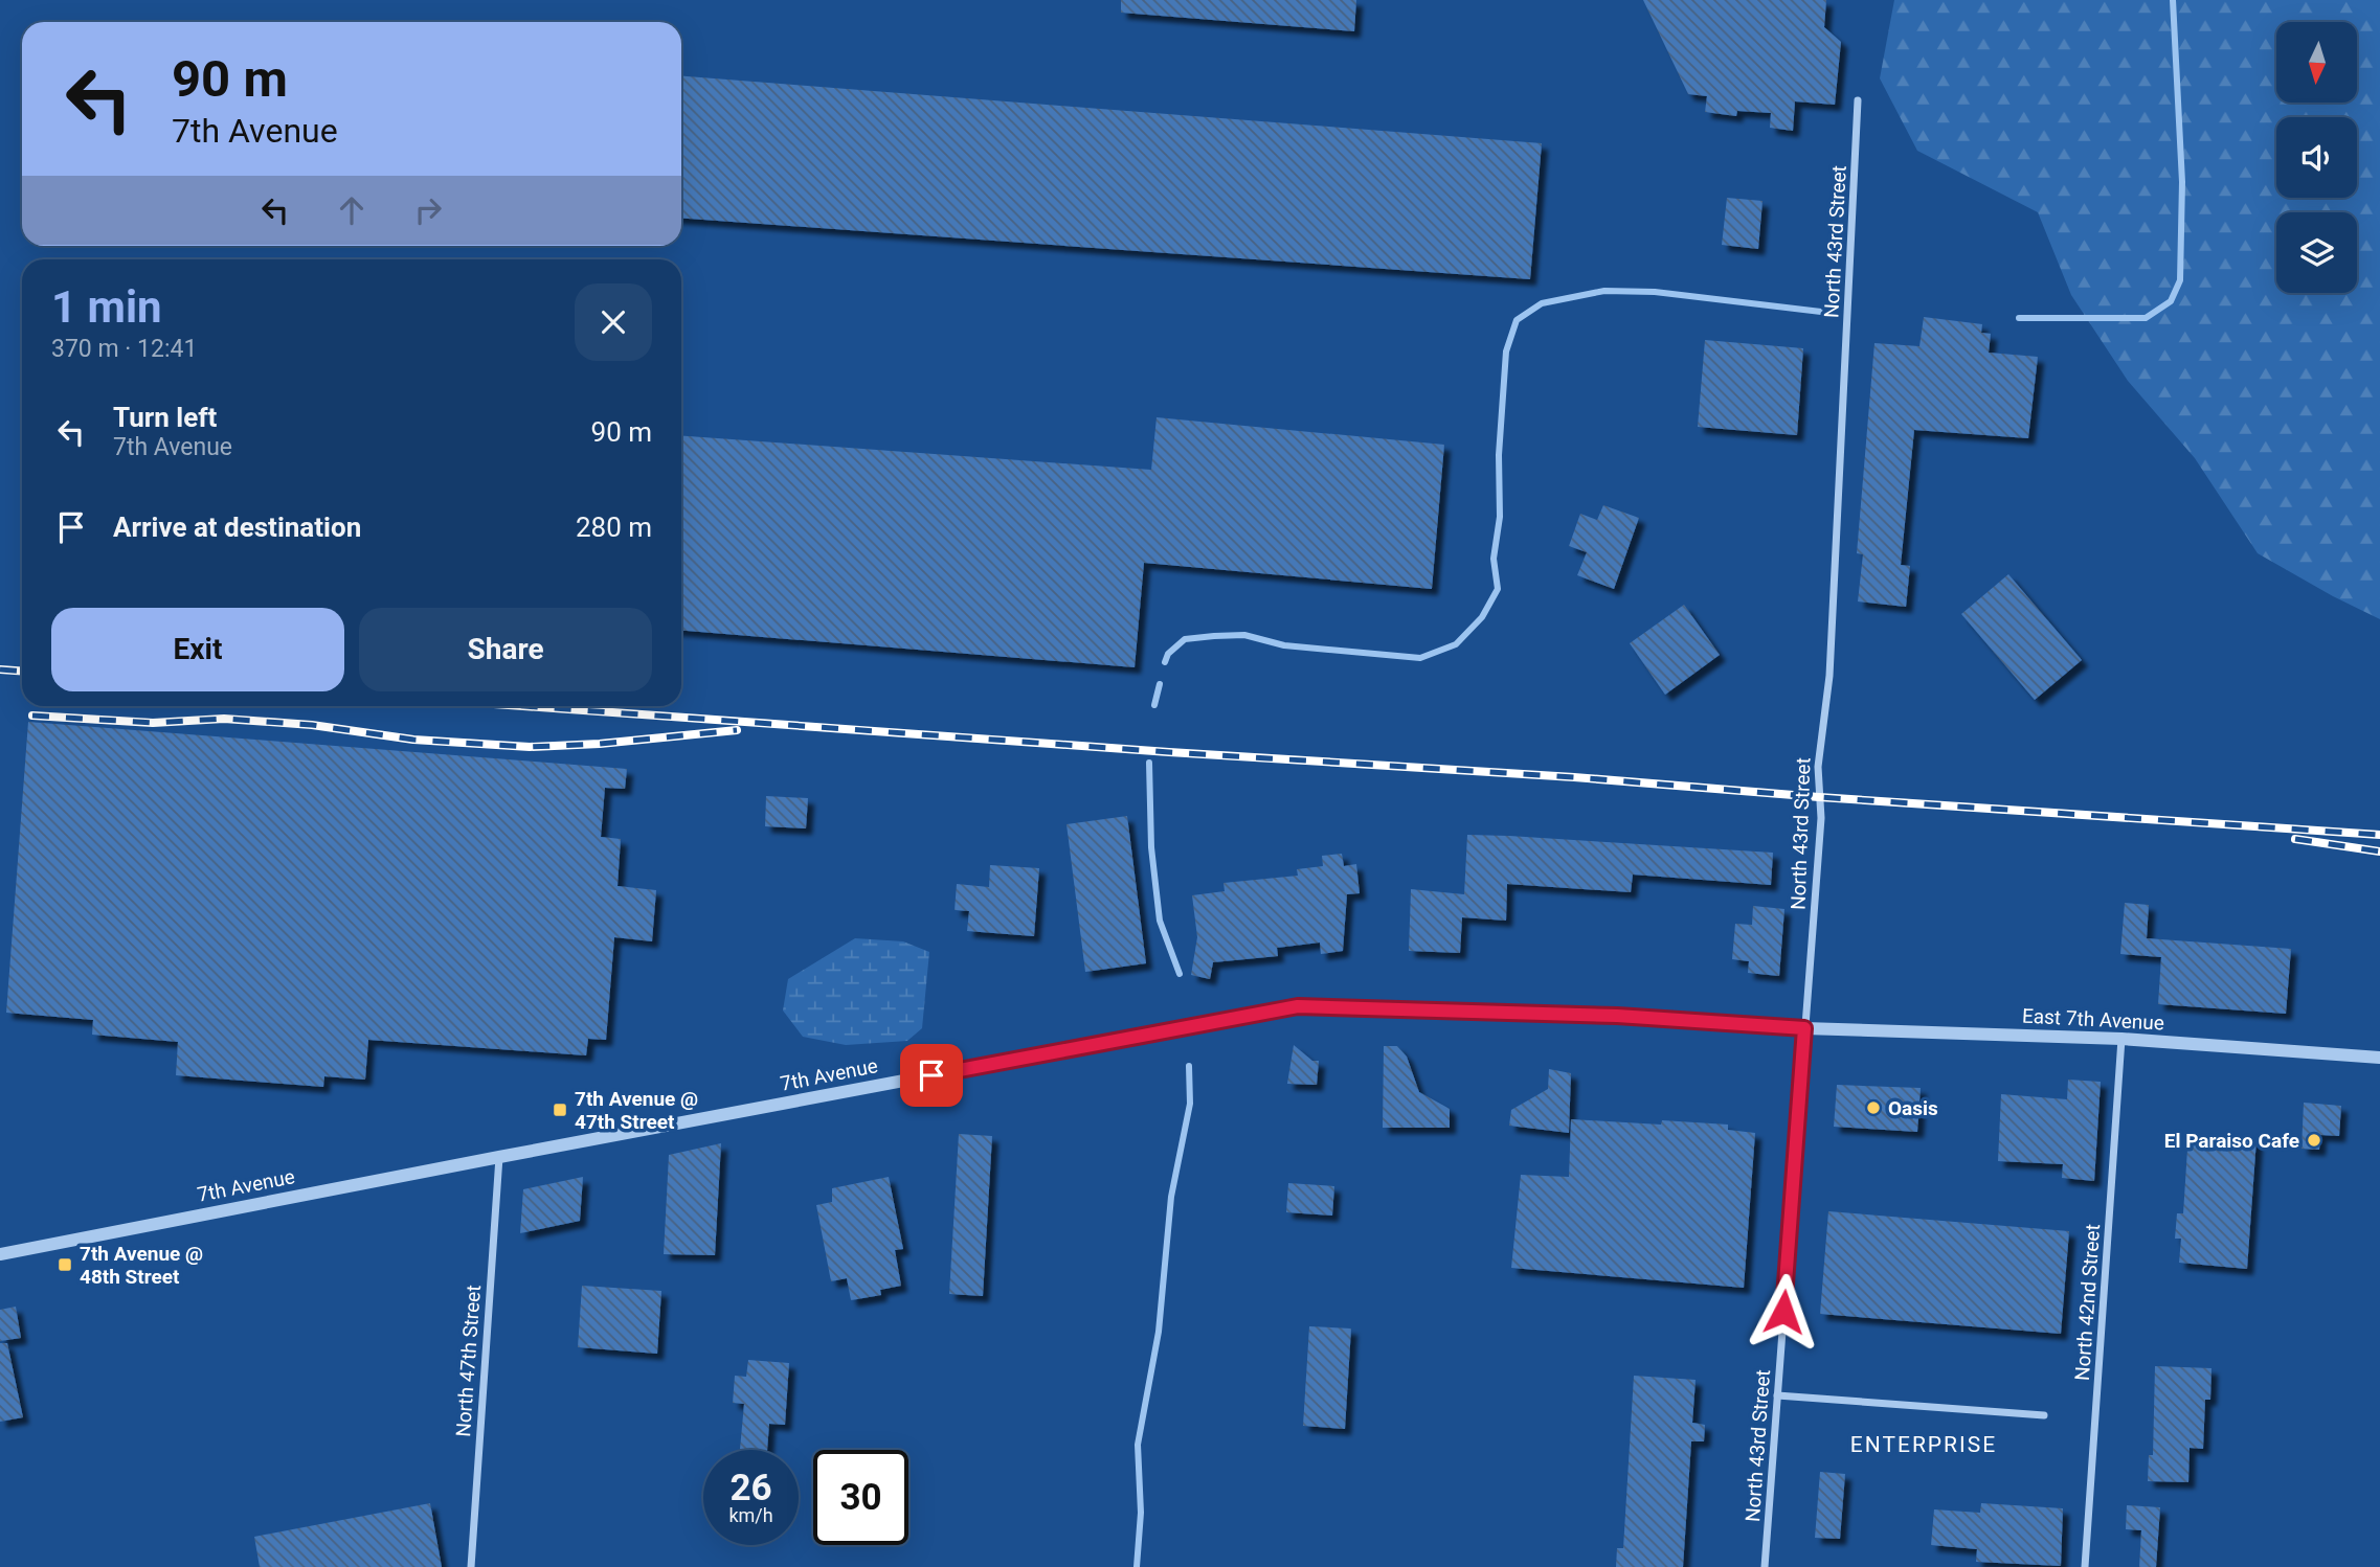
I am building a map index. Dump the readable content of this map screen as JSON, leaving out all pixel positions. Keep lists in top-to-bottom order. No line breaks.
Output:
{"streets":{"street":["North 43rd Street","East 7th Avenue","7th Avenue","North 42nd Street","North 47th Street"]},"crossings":[["North 43rd Street","East 7th Avenue"],["North 43rd Street","7th Avenue"],["East 7th Avenue","7th Avenue"],["East 7th Avenue","North 42nd Street"],["7th Avenue","North 47th Street"]],"districts":["ENTERPRISE"],"places":{"other":["Oasis","El Paraiso Cafe"],"transit":["7th Avenue @ 47th Street","7th Avenue @ 48th Street"]},"north":"bottom","page":{"turn":["90 m","7th Avenue"],"heading":["1 min","370 m · 12:41"],"list":[{"name":"Turn left","note":"7th Avenue","value":"90 m"},{"name":"Arrive at destination","value":"280 m"}],"buttons":["Exit","Share"],"speed":"26 km/h","limit":"30"}}
